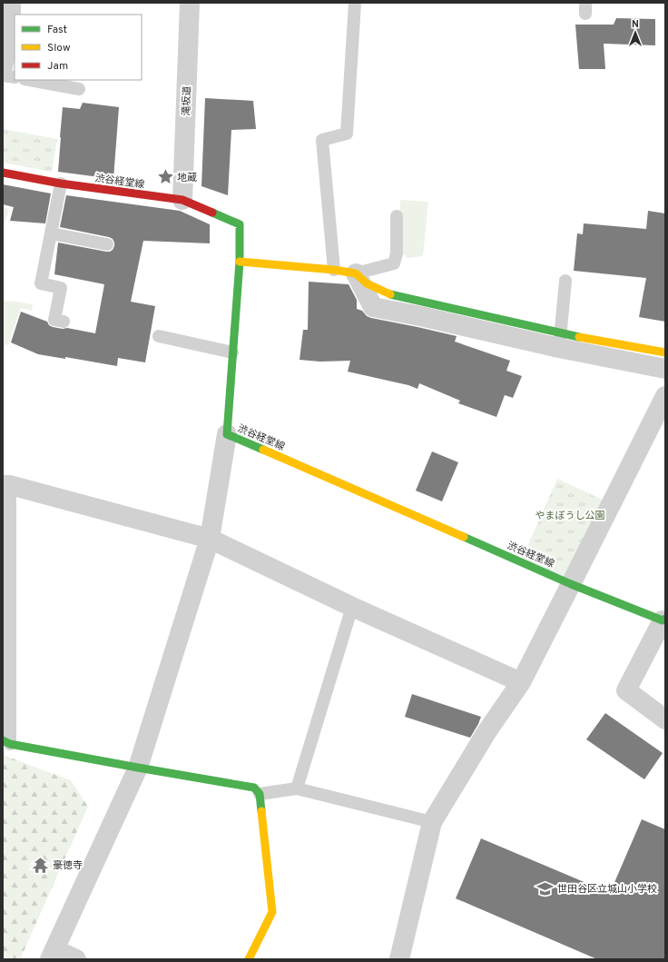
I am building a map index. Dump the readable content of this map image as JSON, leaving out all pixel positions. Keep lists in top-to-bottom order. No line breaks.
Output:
{"streets":{"main road":["渋谷経堂線"],"street":["滝坂道"]},"crossings":[["滝坂道","渋谷経堂線"]],"parks":["やまぼうし公園"],"places":{"place":["地蔵"],"temple":["豪徳寺"],"school or university":["世田谷区立城山小学校"]},"legend":["Fast","Slow","Jam"],"north":"top"}
